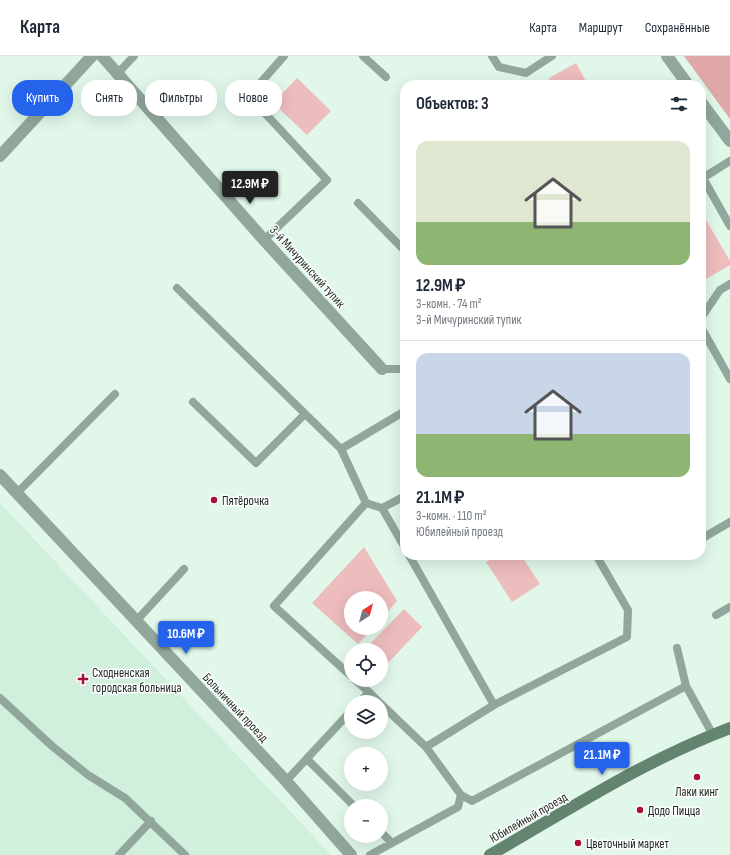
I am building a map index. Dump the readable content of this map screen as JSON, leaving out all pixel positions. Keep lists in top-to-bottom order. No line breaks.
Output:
{"streets":{"main road":["Юбилейный проезд"],"street":["3-й Мичуринский тупик","Больничный проезд"]},"places":{"other":["Пятёрочка","Лаки кинг","Додо Пицца","Цветочный маркет"],"health":["Сходненская городская больница"]},"north":"top right","page":{"header":"Карта","nav":["Карта","Маршрут","Сохранённые"],"chip":["Купить","Снять","Фильтры","Новое"],"heading":"Объектов: 3","list":[{"name":"12.9M ₽","note":"3-комн. · 74 m² · 3-й Мичуринский тупик"},{"name":"21.1M ₽","note":"3-комн. · 110 m² · Юбилейный проезд"}],"price":["12.9M ₽","10.6M ₽","21.1M ₽"],"map_buttons":["+","−"]}}
